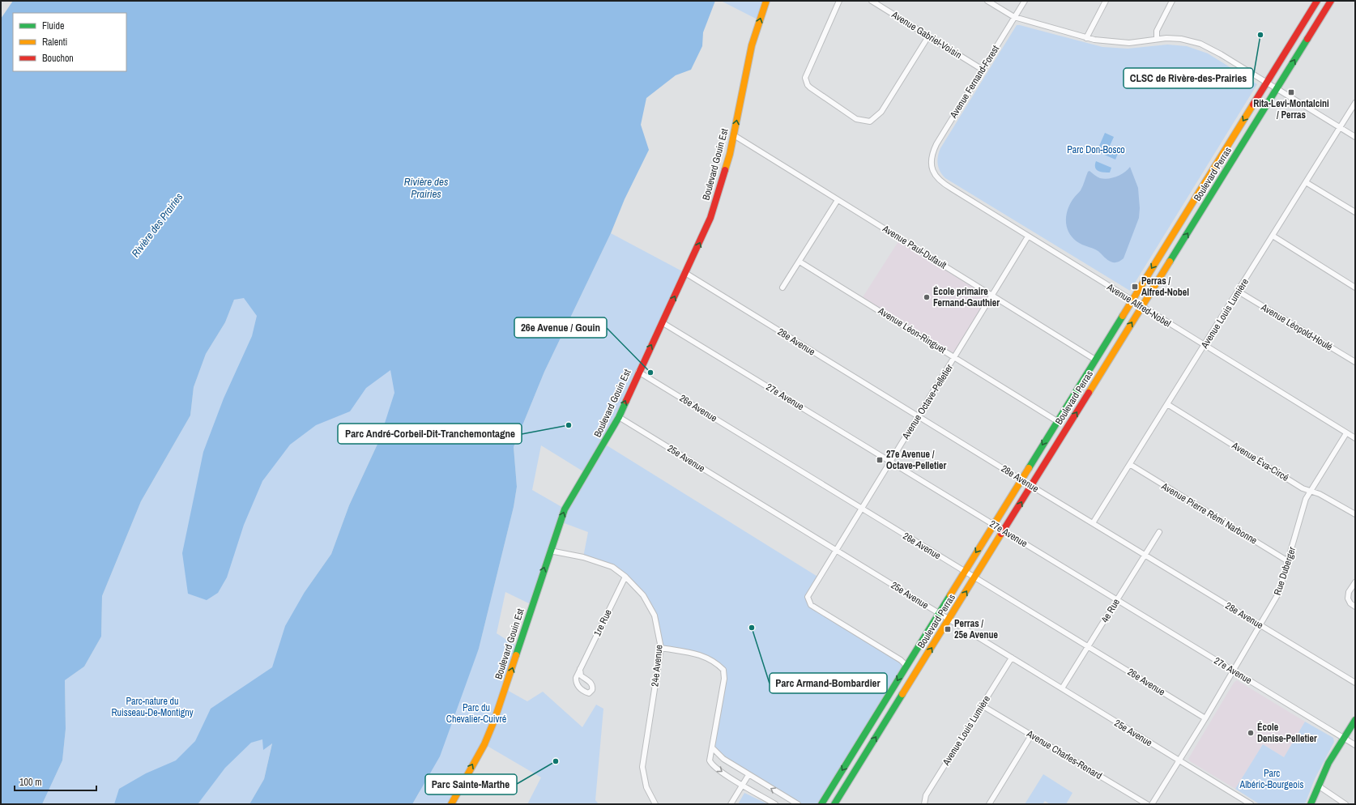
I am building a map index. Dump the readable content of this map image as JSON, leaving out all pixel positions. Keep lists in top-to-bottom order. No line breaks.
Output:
{"streets":{"main road":["Boulevard Gouin Est","Boulevard Perras"],"street":["Avenue Gabriel-Voisin","Avenue Fernand-Forest","Avenue Paul-Dufault","Avenue Alfred-Nobel","Avenue Louis Lumière","Avenue Léopold-Houlé","Avenue Léon-Ringuet","28e Avenue","27e Avenue","Avenue Octave-Pelletier","26e Avenue","25e Avenue","Avenue Éva-Circé","Avenue Pierre Rémi Narbonne","Rue Duberger","4e Rue","1re Rue","24e Avenue","Avenue Charles-Renard"]},"crossings":[["Avenue Gabriel-Voisin","Avenue Fernand-Forest"],["Avenue Fernand-Forest","Avenue Alfred-Nobel"],["Boulevard Gouin Est","Avenue Paul-Dufault"],["Boulevard Gouin Est","28e Avenue"],["Boulevard Gouin Est","27e Avenue"],["Boulevard Gouin Est","26e Avenue"],["Boulevard Gouin Est","25e Avenue"],["Boulevard Gouin Est","24e Avenue"],["Boulevard Perras","Avenue Paul-Dufault"],["Boulevard Perras","Avenue Alfred-Nobel"],["Boulevard Perras","Avenue Léon-Ringuet"],["Boulevard Perras","28e Avenue"],["Boulevard Perras","27e Avenue"],["Boulevard Perras","Avenue Octave-Pelletier"],["Boulevard Perras","26e Avenue"],["Boulevard Perras","25e Avenue"],["Avenue Paul-Dufault","Avenue Octave-Pelletier"],["Avenue Alfred-Nobel","Avenue Louis Lumière"],["Avenue Alfred-Nobel","Avenue Octave-Pelletier"],["Avenue Alfred-Nobel","Rue Duberger"],["Avenue Louis Lumière","Avenue Léopold-Houlé"],["Avenue Louis Lumière","28e Avenue"],["Avenue Louis Lumière","25e Avenue"],["Avenue Louis Lumière","Avenue Éva-Circé"],["Avenue Louis Lumière","Avenue Pierre Rémi Narbonne"],["Avenue Louis Lumière","Avenue Charles-Renard"],["Avenue Léon-Ringuet","Avenue Octave-Pelletier"],["28e Avenue","Avenue Octave-Pelletier"],["28e Avenue","Rue Duberger"],["28e Avenue","4e Rue"],["27e Avenue","Avenue Octave-Pelletier"],["27e Avenue","Rue Duberger"],["27e Avenue","4e Rue"],["Avenue Octave-Pelletier","26e Avenue"],["Avenue Octave-Pelletier","25e Avenue"],["26e Avenue","Rue Duberger"],["26e Avenue","4e Rue"],["25e Avenue","Rue Duberger"],["25e Avenue","4e Rue"],["Avenue Éva-Circé","Rue Duberger"],["Avenue Pierre Rémi Narbonne","Rue Duberger"],["1re Rue","24e Avenue"]],"one_way":["Boulevard Gouin Est"],"water":["Rivière des Prairies"],"parks":["Parc Don-Bosco","Parc-nature du Ruisseau-De-Montigny","Parc du Chevalier-Cuivré","Parc Albéric-Bourgeois"],"places":{"other":["CLSC de Rivère-des-Prairies","École primaire Fernand-Gauthier","26e Avenue / Gouin","Parc André-Corbeil-Dit-Tranchemontagne","Parc Armand-Bombardier","École Denise-Pelletier","Parc Sainte-Marthe"],"transit":["Rita-Levi-Montalcini / Perras","Perras / Alfred-Nobel","27e Avenue / Octave-Pelletier","Perras / 25e Avenue"]},"legend":["Fluide","Ralenti","Bouchon"],"scale_bar":"100 m"}
